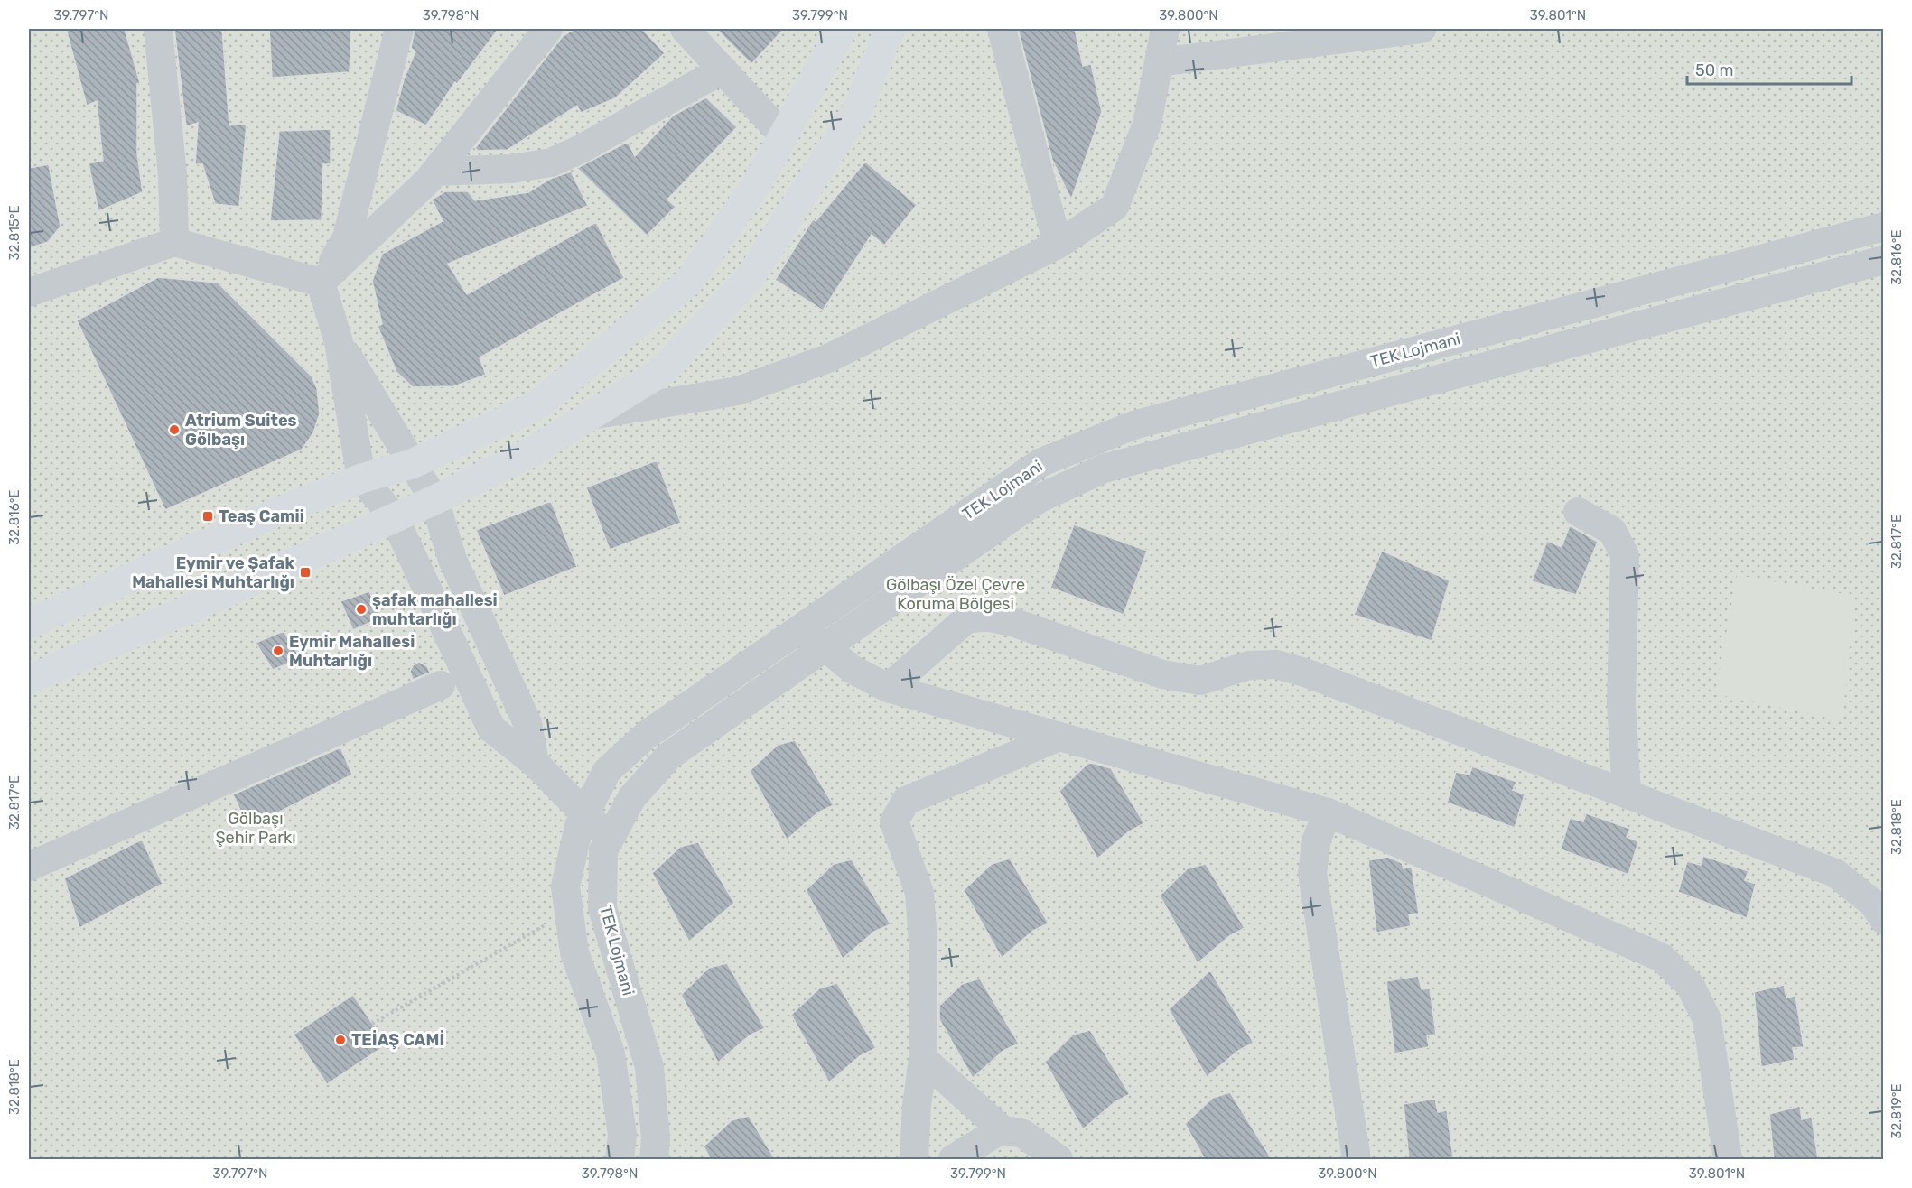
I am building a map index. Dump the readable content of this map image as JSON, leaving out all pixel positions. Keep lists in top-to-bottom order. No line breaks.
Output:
{"streets":{"street":["TEK Lojmani"]},"parks":["Gölbaşı Özel Çevre Koruma Bölgesi","Gölbaşı Şehir Parkı"],"places":{"other":["Atrium Suites Gölbaşı","şafak mahallesi muhtarlığı","Eymir Mahallesi Muhtarlığı","TEİAŞ CAMİ"],"transit":["Teaş Camii","Eymir ve Şafak Mahallesi Muhtarlığı"]},"scale_bar":"50 m","coordinates":["39.797°N","39.798°N","39.799°N","39.800°N","39.801°N","32.815°E","32.816°E","32.817°E","32.818°E","32.819°E"]}
